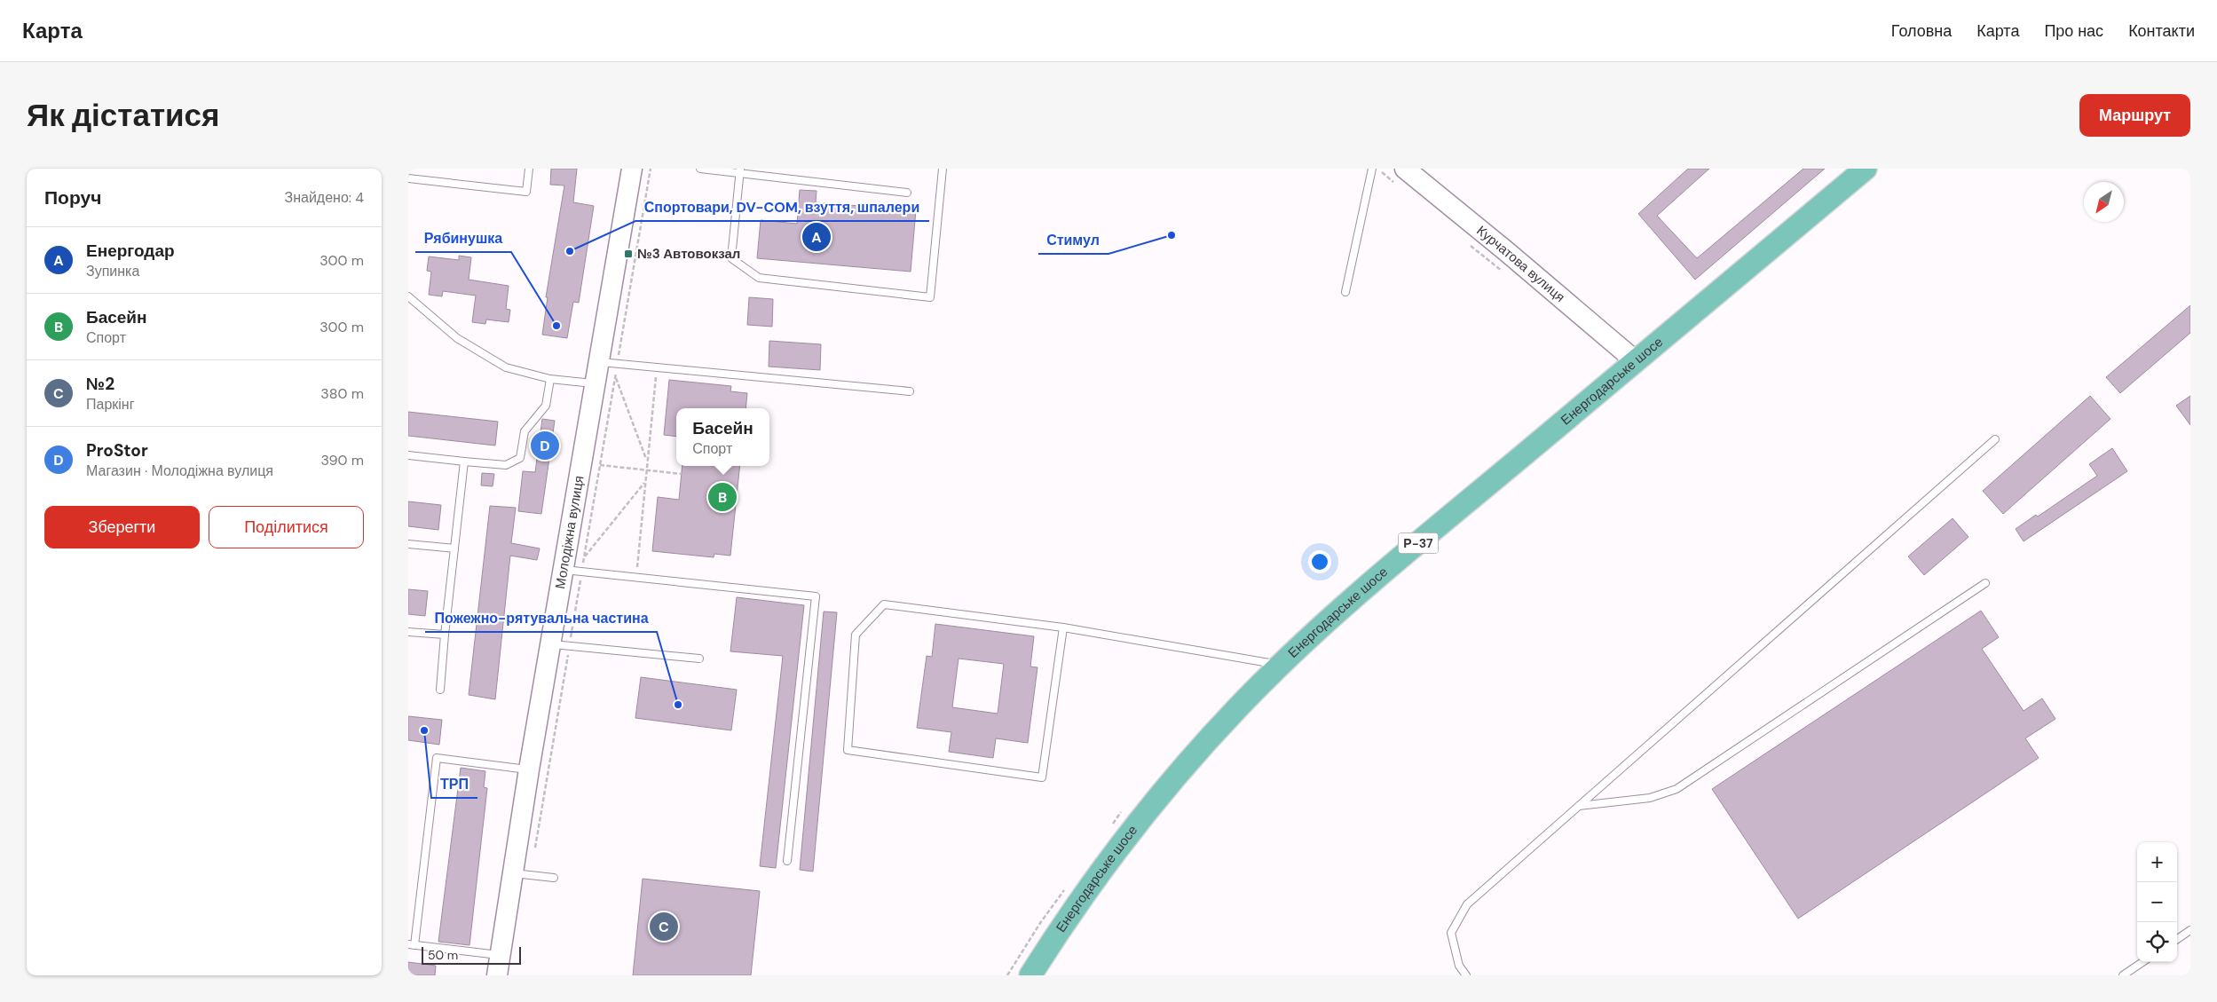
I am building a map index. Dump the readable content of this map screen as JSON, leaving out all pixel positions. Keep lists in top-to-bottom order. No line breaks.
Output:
{"streets":{"main road":["Енергодарське шосе","Р-37"],"street":["Курчатова вулиця","Молодіжна вулиця"]},"crossings":[["Курчатова вулиця","Енергодарське шосе"]],"places":{"other":["Стимул","Спортовари, DV-COM, взуття, шпалери","Рябинушка","Пожежно-рятувальна частина","ТРП"],"transit":["№3 Автовокзал"]},"scale_bar":"50 m","north":"bottom left","page":{"header":"Карта","nav":["Головна","Карта","Про нас","Контакти"],"buttons":["Маршрут",["Зберегти","Поділитися"]],"title":"Як дістатися","heading":["Поруч","Знайдено: 4"],"pins":["A","D","B","C"],"list":[{"mark":"A","name":"Енергодар","note":"Зупинка","value":"300 m"},{"mark":"B","name":"Басейн","note":"Спорт","value":"300 m"},{"mark":"C","name":"№2","note":"Паркінг","value":"380 m"},{"mark":"D","name":"ProStor","note":"Магазин · Молодіжна вулиця","value":"390 m"}],"popup":["Басейн","Спорт"],"map_buttons":["+","−"],"scale":"50 m"}}
